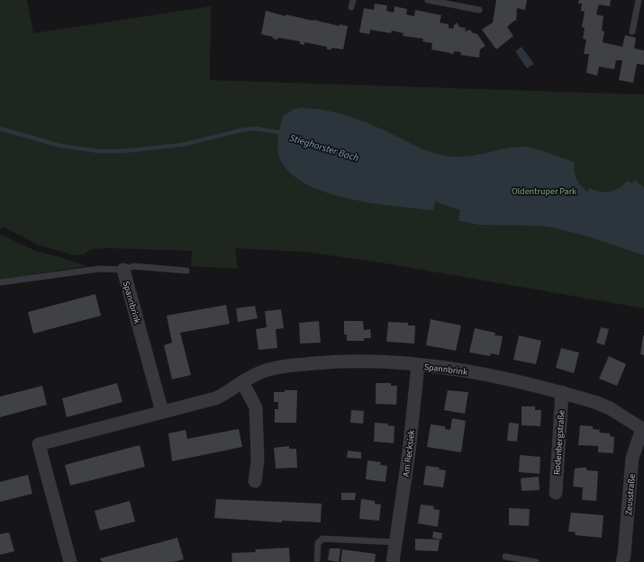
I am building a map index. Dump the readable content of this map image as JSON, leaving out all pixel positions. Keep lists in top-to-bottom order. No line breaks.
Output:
{"streets":{"street":["Spannbrink","Rodenbergstraße","Am Recksiek","Zeusstraße"]},"crossings":[["Spannbrink","Rodenbergstraße"],["Spannbrink","Am Recksiek"],["Spannbrink","Zeusstraße"]],"water":["Stieghorster Bach"],"parks":["Oldentruper Park"]}
